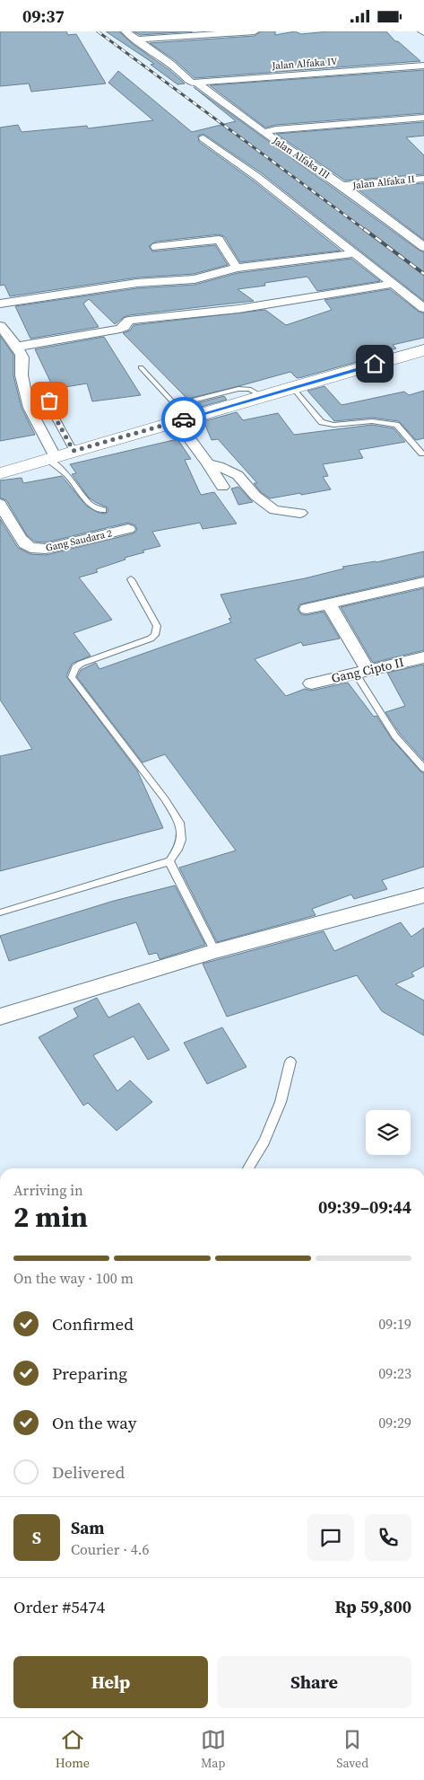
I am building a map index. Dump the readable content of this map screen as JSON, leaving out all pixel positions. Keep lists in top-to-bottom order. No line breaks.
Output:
{"streets":{"street":["Jalan Alfaka IV","Jalan Alfaka III","Jalan Alfaka II","Gang Saudara 2","Gang Cipto II"]},"crossings":[["Jalan Alfaka III","Jalan Alfaka II"]],"page":{"status":"09:37","heading":["2 min","Arriving in","09:39–09:44"],"panel":["Sam","Courier · 4.6","Order #5474","Rp 59,800"],"bar":"On the way · 100 m","list":[["Confirmed","09:19"],["Preparing","09:23"],["On the way","09:29"],"Delivered"],"round":"S","buttons":["Help","Share"],"tabs":["Home","Map","Saved"]}}
